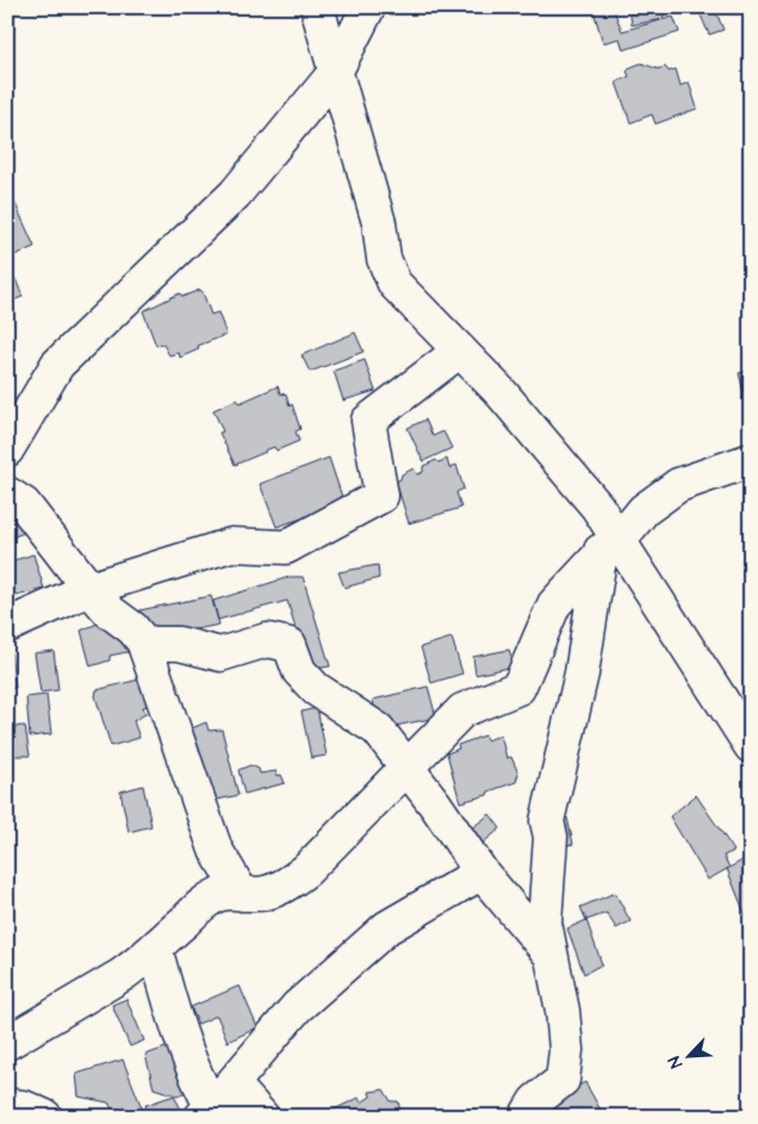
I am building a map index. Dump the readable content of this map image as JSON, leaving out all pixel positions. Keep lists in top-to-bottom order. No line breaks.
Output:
{"north":"bottom left"}
